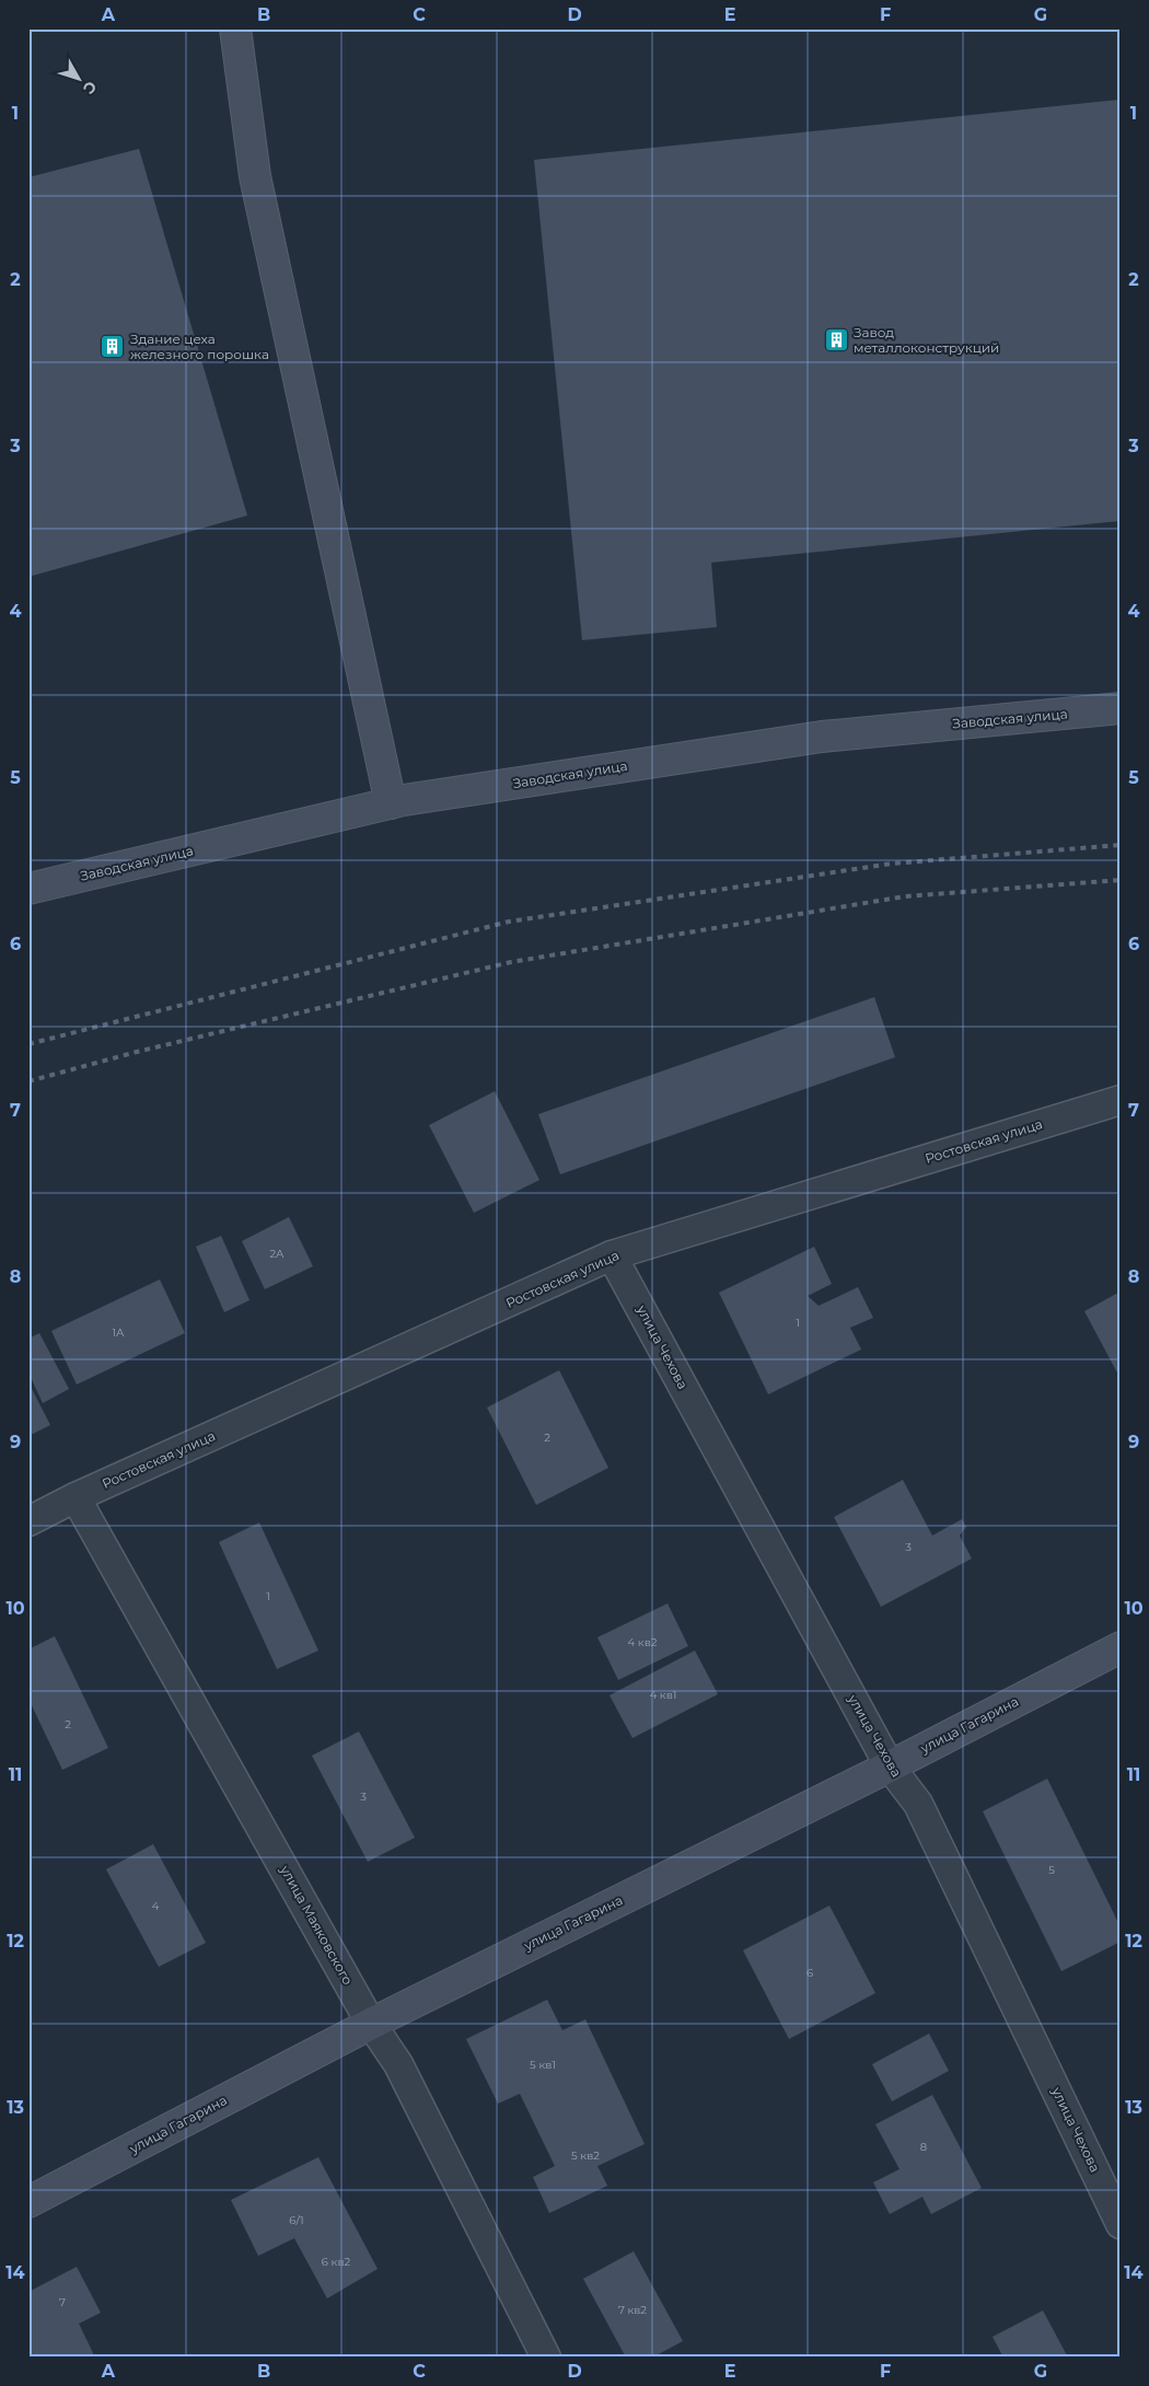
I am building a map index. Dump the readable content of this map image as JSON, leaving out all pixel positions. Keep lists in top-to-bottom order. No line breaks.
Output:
{"streets":{"main road":["Заводская улица","улица Гагарина"],"street":["Ростовская улица","улица Чехова","улица Маяковского"]},"crossings":[["Ростовская улица","улица Чехова"],["Ростовская улица","улица Маяковского"],["улица Чехова","улица Гагарина"],["улица Гагарина","улица Маяковского"]],"places":{"building":["Завод металлоконструкций","Здание цеха железного порошка"]},"house_numbers":["2А","1","1А","2","3","1","4 кв2","4 кв1","2","3","5","4","6","5 кв1","8","5 кв2","6/1","6 кв2","7","7 кв2"],"north":"bottom right","grid":{"columns":["A","B","C","D","E","F","G"],"rows":["1","2","3","4","5","6","7","8","9","10","11","12","13","14"]}}
